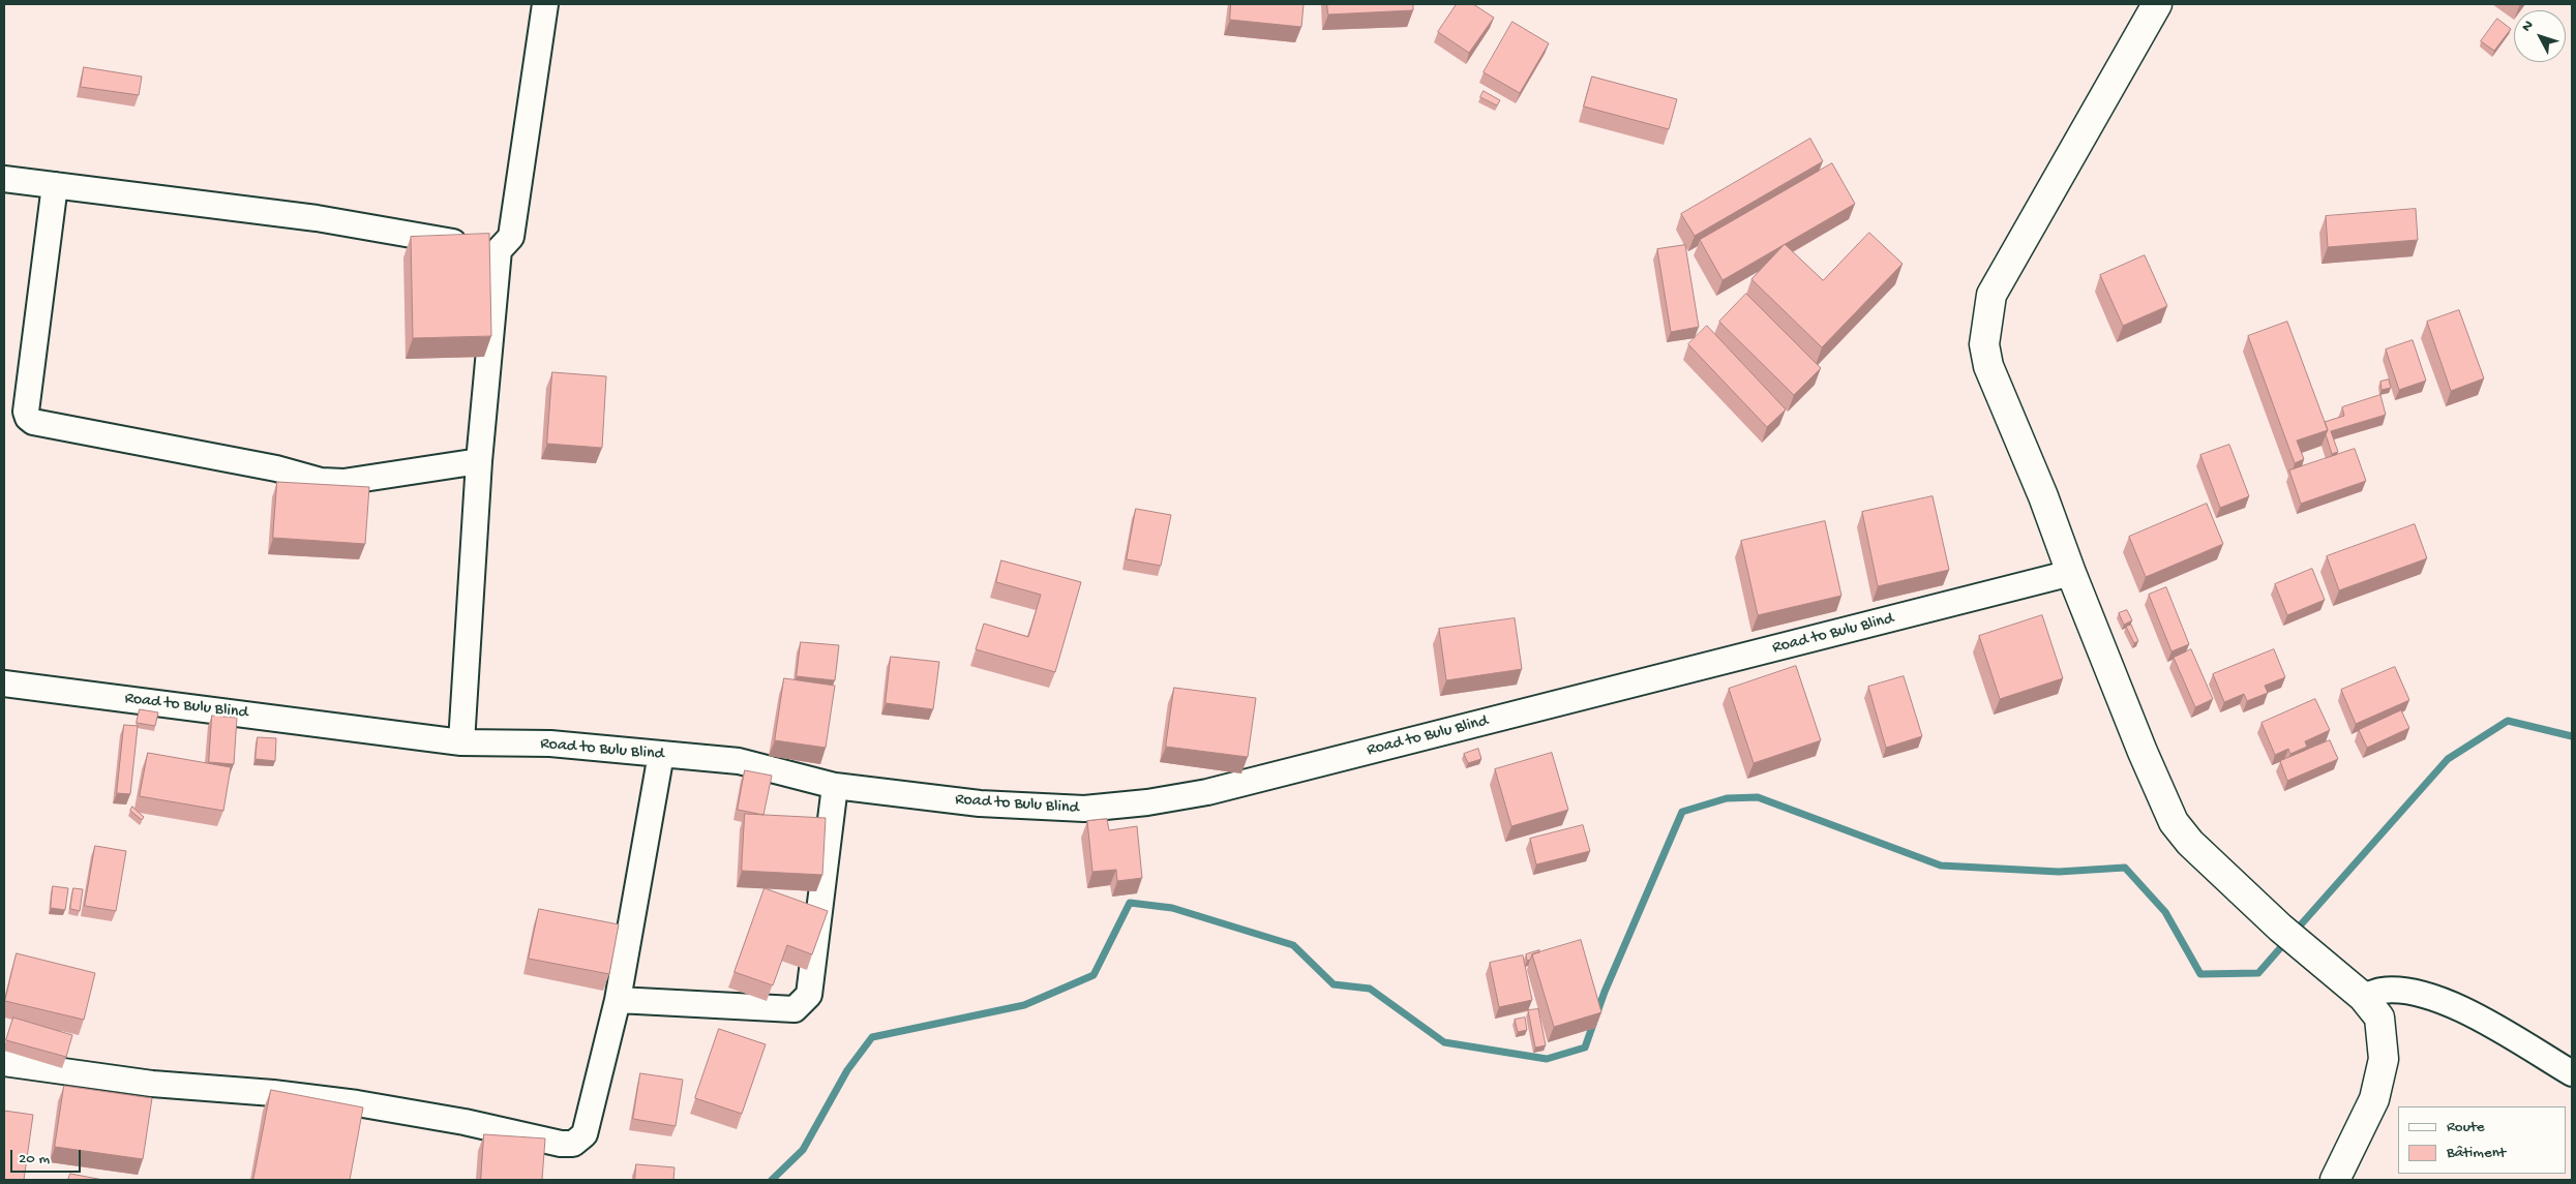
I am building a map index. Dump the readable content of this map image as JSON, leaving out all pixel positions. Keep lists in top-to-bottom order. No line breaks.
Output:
{"streets":{"street":["Road to Bulu Blind"]},"legend":["Route","Bâtiment"],"scale_bar":"20 m","north":"top left"}
